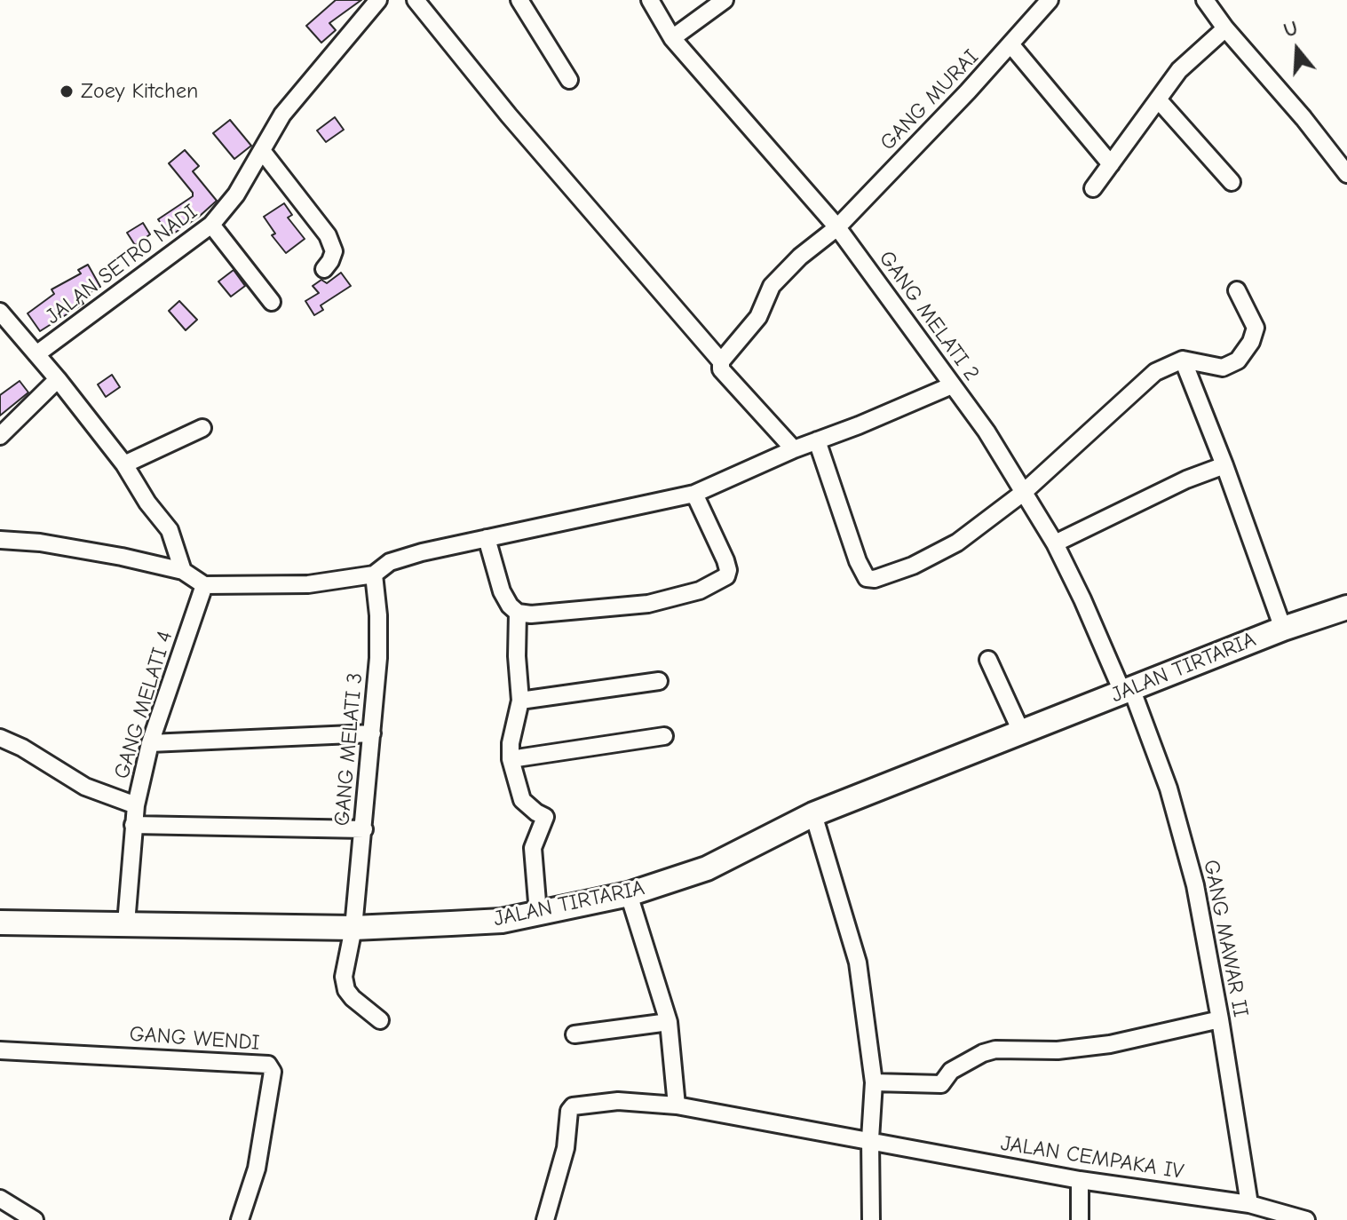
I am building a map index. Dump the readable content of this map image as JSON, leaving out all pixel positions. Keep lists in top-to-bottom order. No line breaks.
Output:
{"streets":{"street":["GANG MURAI","JALAN SETRO NADI","GANG MELATI 2","JALAN TIRTARIA","GANG MELATI 4","GANG MELATI 3","GANG MAWAR II","GANG WENDI","JALAN CEMPAKA IV"]},"crossings":[["GANG MURAI","GANG MELATI 2"],["GANG MELATI 2","JALAN TIRTARIA"],["GANG MELATI 2","GANG MAWAR II"],["JALAN TIRTARIA","GANG MELATI 4"],["JALAN TIRTARIA","GANG MELATI 3"],["JALAN TIRTARIA","GANG MAWAR II"],["GANG MAWAR II","JALAN CEMPAKA IV"]],"places":["Zoey Kitchen"],"north":"top"}
